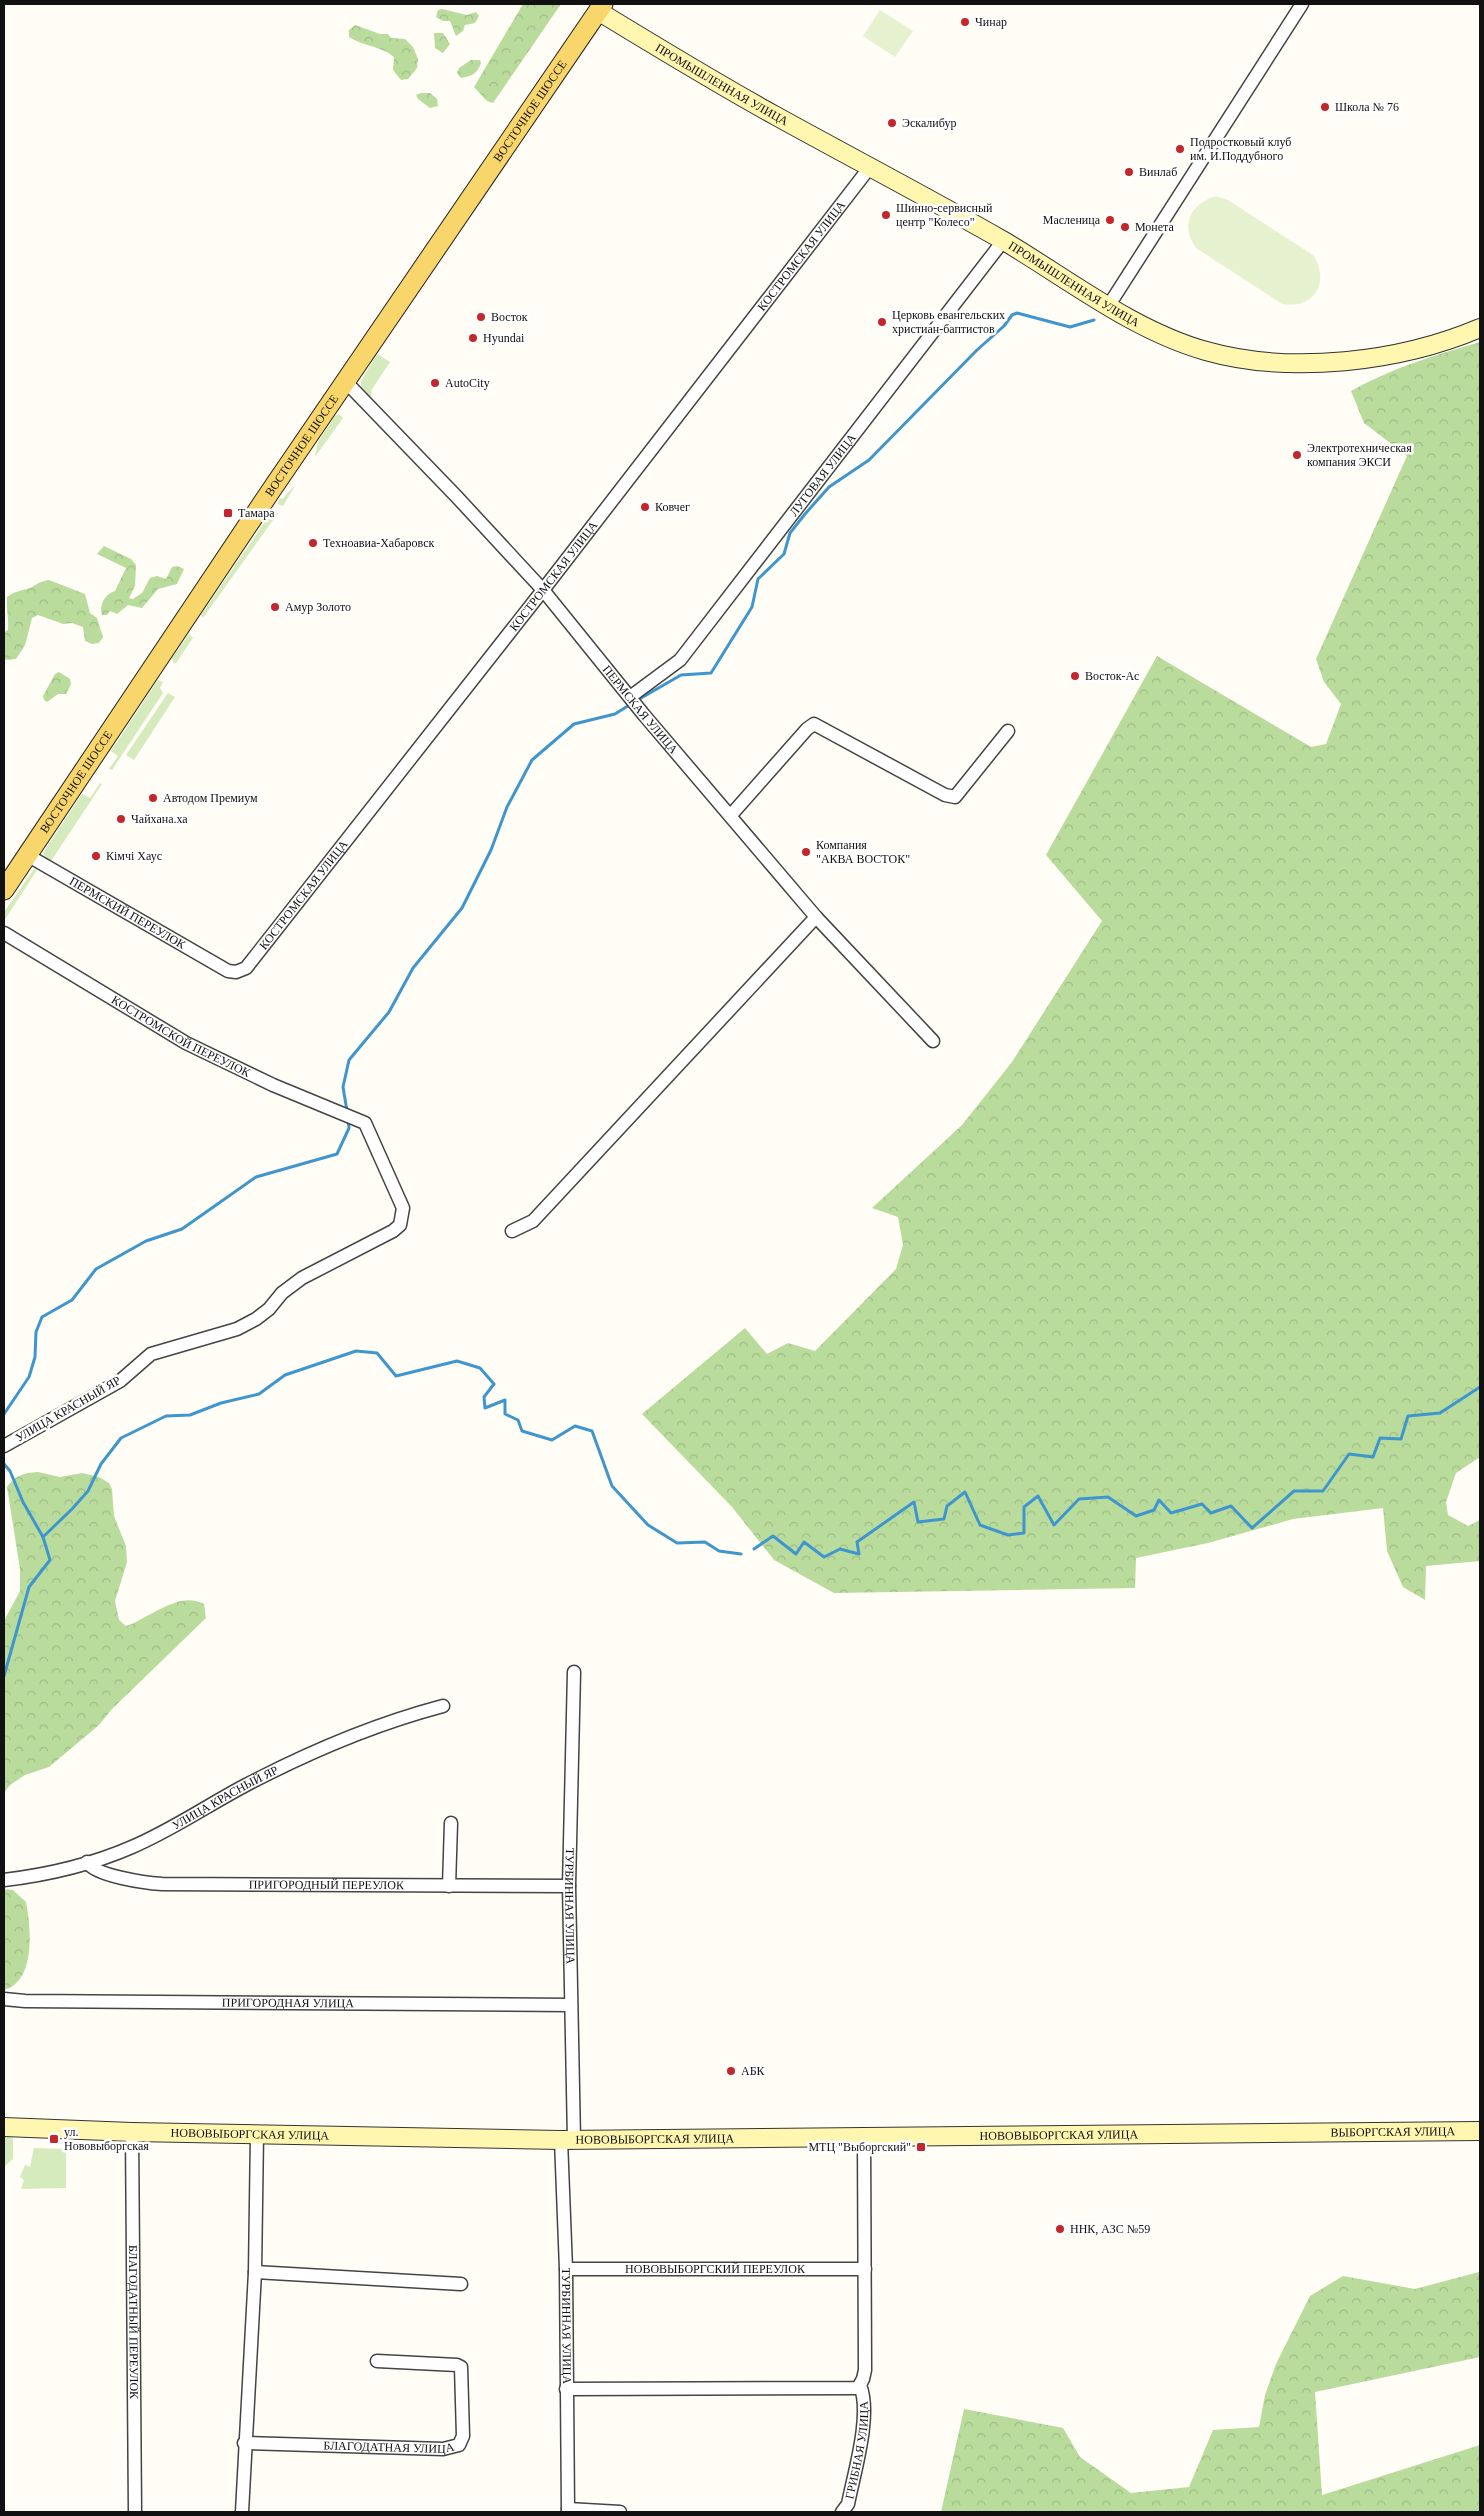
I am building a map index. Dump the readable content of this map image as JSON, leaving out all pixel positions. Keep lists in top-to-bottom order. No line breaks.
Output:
{"streets":{"main road":["ВОСТОЧНОЕ ШОССЕ"],"street":["ПРОМЫШЛЕННАЯ УЛИЦА","КОСТРОМСКАЯ УЛИЦА","ЛУГОВАЯ УЛИЦА","ПЕРМСКАЯ УЛИЦА","ПЕРМСКИЙ ПЕРЕУЛОК","КОСТРОМСКОЙ ПЕРЕУЛОК","УЛИЦА КРАСНЫЙ ЯР","ПРИГОРОДНЫЙ ПЕРЕУЛОК","ТУРБИННАЯ УЛИЦА","ПРИГОРОДНАЯ УЛИЦА","ВЫБОРГСКАЯ УЛИЦА","НОВОВЫБОРГСКАЯ УЛИЦА","НОВОВЫБОРГСКИЙ ПЕРЕУЛОК","БЛАГОДАТНЫЙ ПЕРЕУЛОК","БЛАГОДАТНАЯ УЛИЦА","ГРИБНАЯ УЛИЦА"]},"crossings":[["ПРОМЫШЛЕННАЯ УЛИЦА","ВОСТОЧНОЕ ШОССЕ"],["ПРОМЫШЛЕННАЯ УЛИЦА","КОСТРОМСКАЯ УЛИЦА"],["ПРОМЫШЛЕННАЯ УЛИЦА","ЛУГОВАЯ УЛИЦА"],["ВОСТОЧНОЕ ШОССЕ","ПЕРМСКАЯ УЛИЦА"],["ВОСТОЧНОЕ ШОССЕ","ПЕРМСКИЙ ПЕРЕУЛОК"],["КОСТРОМСКАЯ УЛИЦА","ПЕРМСКАЯ УЛИЦА"],["КОСТРОМСКАЯ УЛИЦА","ПЕРМСКИЙ ПЕРЕУЛОК"],["ЛУГОВАЯ УЛИЦА","ПЕРМСКАЯ УЛИЦА"],["КОСТРОМСКОЙ ПЕРЕУЛОК","УЛИЦА КРАСНЫЙ ЯР"],["УЛИЦА КРАСНЫЙ ЯР","ПРИГОРОДНЫЙ ПЕРЕУЛОК"],["ПРИГОРОДНЫЙ ПЕРЕУЛОК","ТУРБИННАЯ УЛИЦА"],["ТУРБИННАЯ УЛИЦА","ПРИГОРОДНАЯ УЛИЦА"],["ТУРБИННАЯ УЛИЦА","НОВОВЫБОРГСКАЯ УЛИЦА"],["ТУРБИННАЯ УЛИЦА","НОВОВЫБОРГСКИЙ ПЕРЕУЛОК"],["ВЫБОРГСКАЯ УЛИЦА","НОВОВЫБОРГСКАЯ УЛИЦА"],["НОВОВЫБОРГСКАЯ УЛИЦА","БЛАГОДАТНЫЙ ПЕРЕУЛОК"],["НОВОВЫБОРГСКАЯ УЛИЦА","ГРИБНАЯ УЛИЦА"],["НОВОВЫБОРГСКИЙ ПЕРЕУЛОК","ГРИБНАЯ УЛИЦА"]],"places":{"other":["Чинар","Школа № 76","Эскалибур","Подростковый клуб им. И.Поддубного","Винлаб","Шинно-сервисный центр \"Колесо\"","Масленица","Монета","Восток","Церковь евангельских христиан-баптистов","Hyundai","AutoCity","Электротехническая компания ЭКСИ","Ковчег","Техноавиа-Хабаровск","Амур Золото","Восток-Ас","Автодом Премиум","Чайхана.ха","Компания \"АКВА ВОСТОК\"","Кiмчi Хаус","АБК","ННК, АЗС №59"],"transit":["Тамара","ул. Нововыборгская","МТЦ \"Выборгский\""]}}
